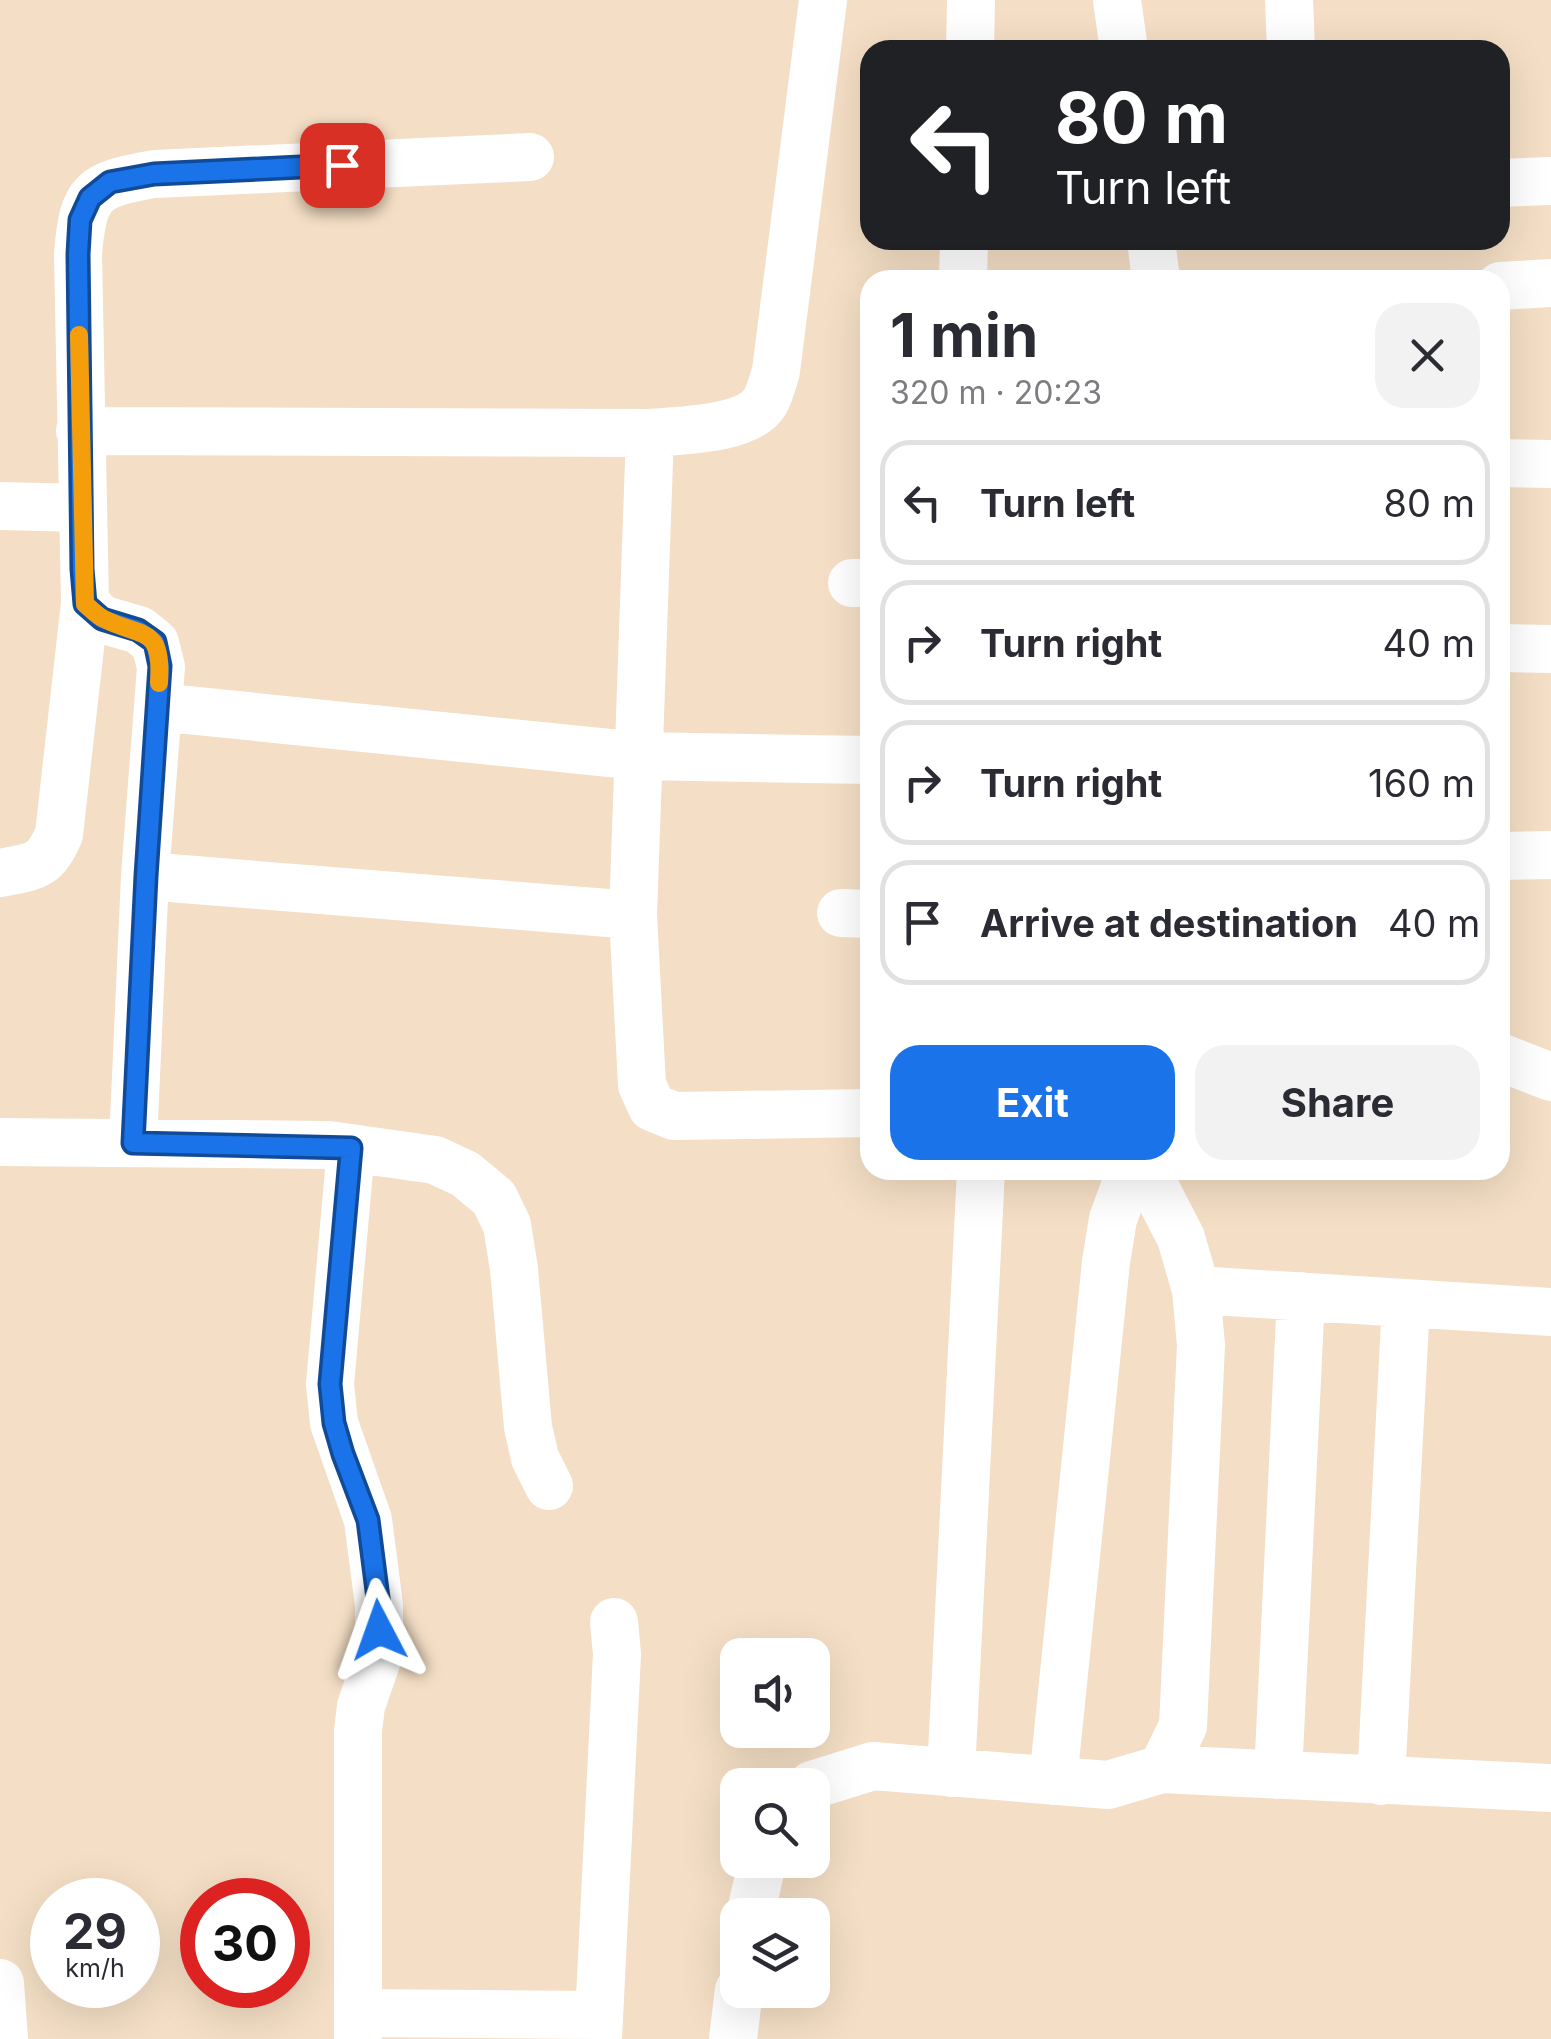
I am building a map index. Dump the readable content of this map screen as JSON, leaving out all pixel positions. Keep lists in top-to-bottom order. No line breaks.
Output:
{"page":{"turn":["80 m","Turn left"],"heading":["1 min","320 m · 20:23"],"list":[{"name":"Turn left","value":"80 m"},{"name":"Turn right","value":"40 m"},{"name":"Turn right","value":"160 m"},{"name":"Arrive at destination","value":"40 m"}],"buttons":["Exit","Share"],"speed":"29 km/h","limit":"30"}}
